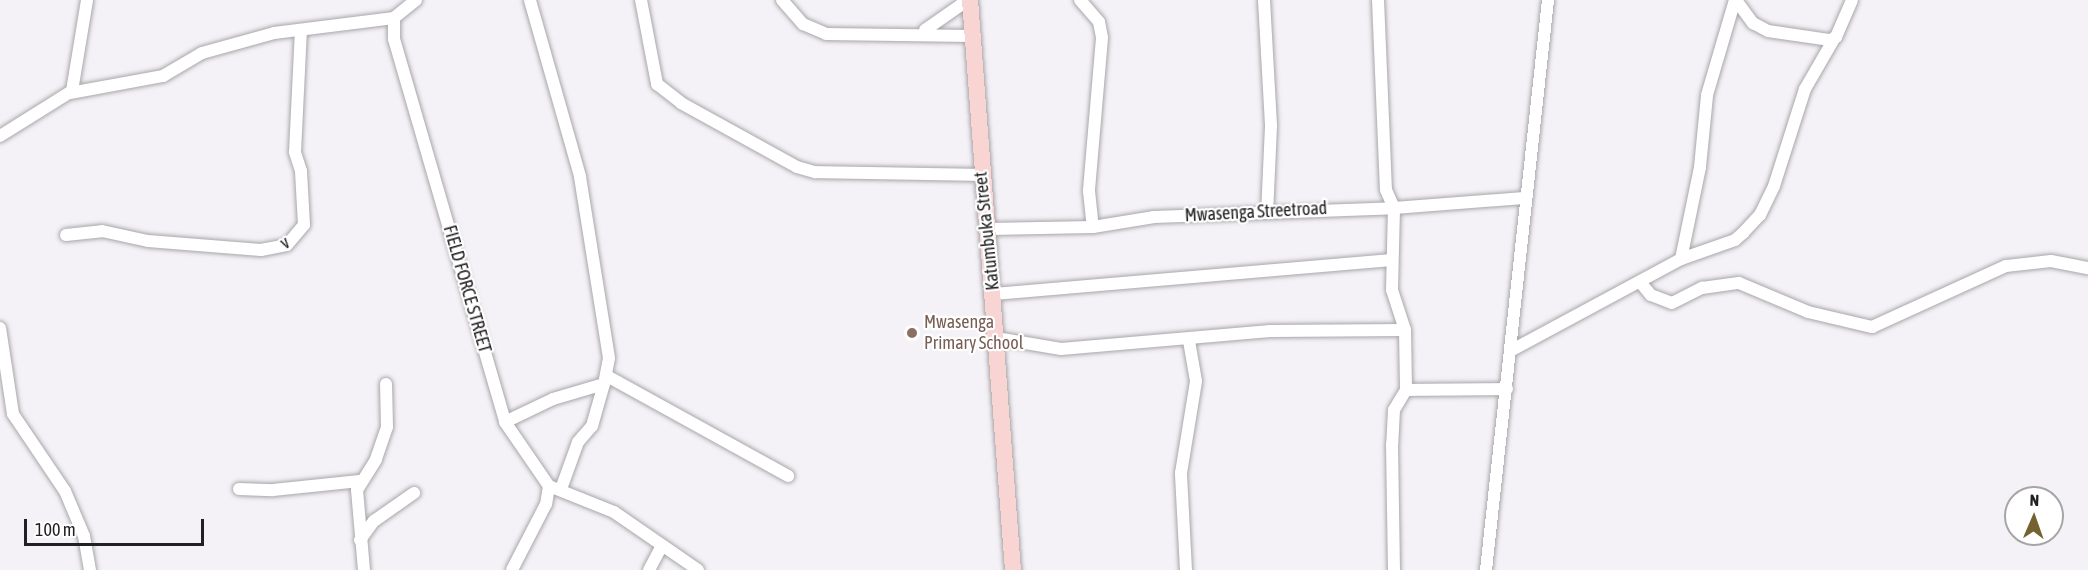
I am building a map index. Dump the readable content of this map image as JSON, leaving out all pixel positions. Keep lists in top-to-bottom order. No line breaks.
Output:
{"streets":{"main road":["Katumbuka Street"],"street":["Mwasenga Streetroad","v","FIELD FORCE STREET"]},"crossings":[["Mwasenga Streetroad","Katumbuka Street"]],"places":["Mwasenga Primary School"],"scale_bar":"100 m","north":"top"}
